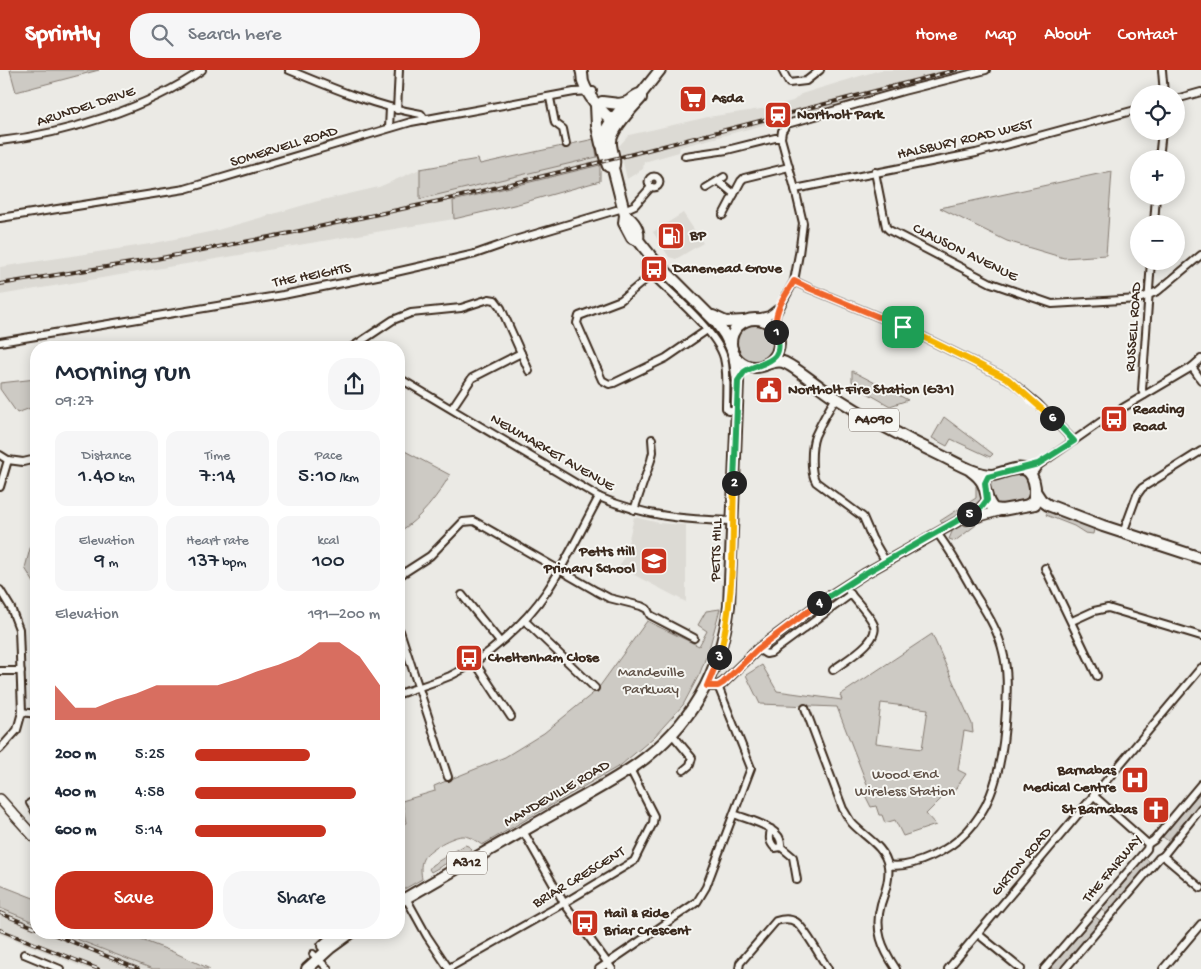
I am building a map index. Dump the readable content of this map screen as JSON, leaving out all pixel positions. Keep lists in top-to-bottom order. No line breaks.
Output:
{"streets":{"main road":["A4090","PETTS HILL","MANDEVILLE ROAD","A312"],"street":["ARUNDEL DRIVE","HALSBURY ROAD WEST","SOMERVELL ROAD","CLAUSON AVENUE","THE HEIGHTS","RUSSELL ROAD","NEWMARKET AVENUE","GIRTON ROAD","THE FAIRWAY","BRIAR CRESCENT"]},"crossings":[["HALSBURY ROAD WEST","CLAUSON AVENUE"],["CLAUSON AVENUE","RUSSELL ROAD"],["THE HEIGHTS","PETTS HILL"],["A4090","PETTS HILL"],["NEWMARKET AVENUE","PETTS HILL"],["PETTS HILL","MANDEVILLE ROAD"],["PETTS HILL","A312"],["MANDEVILLE ROAD","BRIAR CRESCENT"]],"parks":["Mandeville Parkway","Wood End Wireless Station"],"places":{"supermarket":["Asda"],"station":["Northolt Park"],"fuel station":["BP"],"bus stop":["Danemead Grove","Reading Road","Cheltenham Close","Hail & Ride Briar Crescent"],"public building":["Northolt Fire Station (G31)"],"school or university":["Petts Hill Primary School"],"hospital":["Barnabas Medical Centre"],"church":["St Barnabas"]},"page":{"header":"Sprintly","search":"Search here","nav":["Home","Map","About","Contact"],"map_buttons":["+","−"],"pins":["1","6","2","5","4","3"],"heading":["Morning run","09:27"],"stats":[["Distance","1.40 km"],["Time","7:14"],["Pace","5:10 /km"],["Elevation","9 m"],["Heart rate","137 bpm"],["kcal","100"]],"chart":["Elevation","191–200 m"],"list":[{"name":"200 m","note":"5:25"},{"name":"400 m","note":"4:58"},{"name":"600 m","note":"5:14"}],"buttons":["Save","Share"]}}
